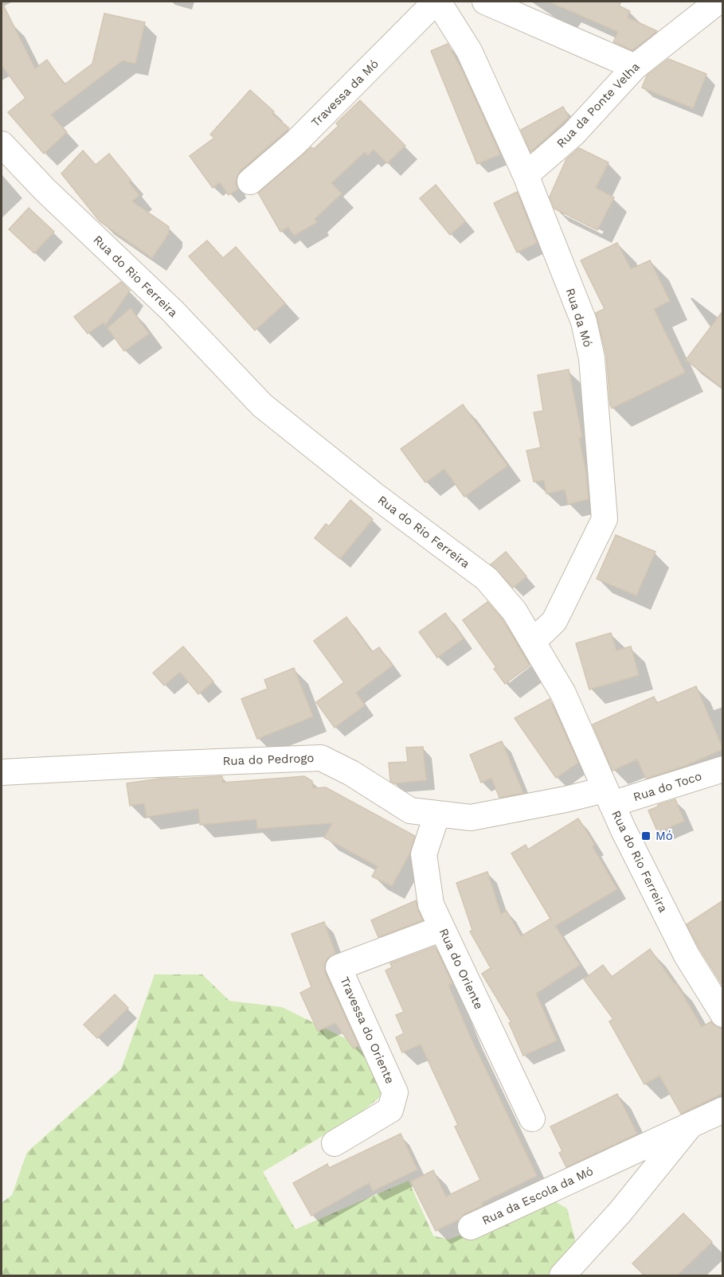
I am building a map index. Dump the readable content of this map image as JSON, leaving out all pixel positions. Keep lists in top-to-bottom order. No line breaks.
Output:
{"streets":{"street":["Travessa da Mó","Rua da Ponte Velha","Rua do Rio Ferreira","Rua da Mó","Rua do Pedrogo","Rua do Toco","Rua do Oriente","Travessa do Oriente","Rua da Escola da Mó"]},"crossings":[["Travessa da Mó","Rua da Mó"],["Rua da Ponte Velha","Rua da Mó"],["Rua do Rio Ferreira","Rua da Mó"],["Rua do Rio Ferreira","Rua do Pedrogo"],["Rua do Rio Ferreira","Rua do Toco"],["Rua do Pedrogo","Rua do Toco"],["Rua do Pedrogo","Rua do Oriente"],["Rua do Oriente","Travessa do Oriente"]],"places":{"transit":["Mó"]}}
